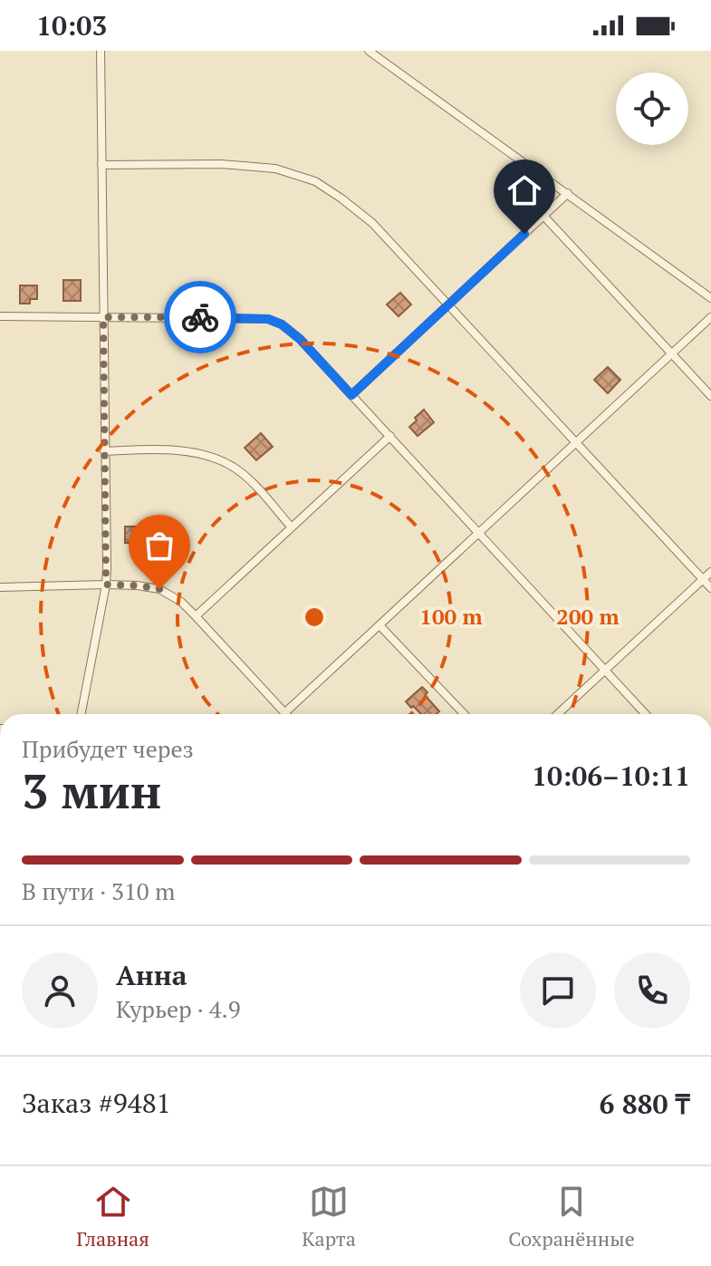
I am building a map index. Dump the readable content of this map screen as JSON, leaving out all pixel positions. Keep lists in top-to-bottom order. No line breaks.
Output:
{"page":{"status":"10:03","heading":["3 мин","Прибудет через","10:06–10:11"],"panel":["Анна","Курьер · 4.9","Заказ #9481","6 880 ₸"],"bar":"В пути · 310 m","tabs":["Главная","Карта","Сохранённые"]},"rings":["100 m","200 m"]}
